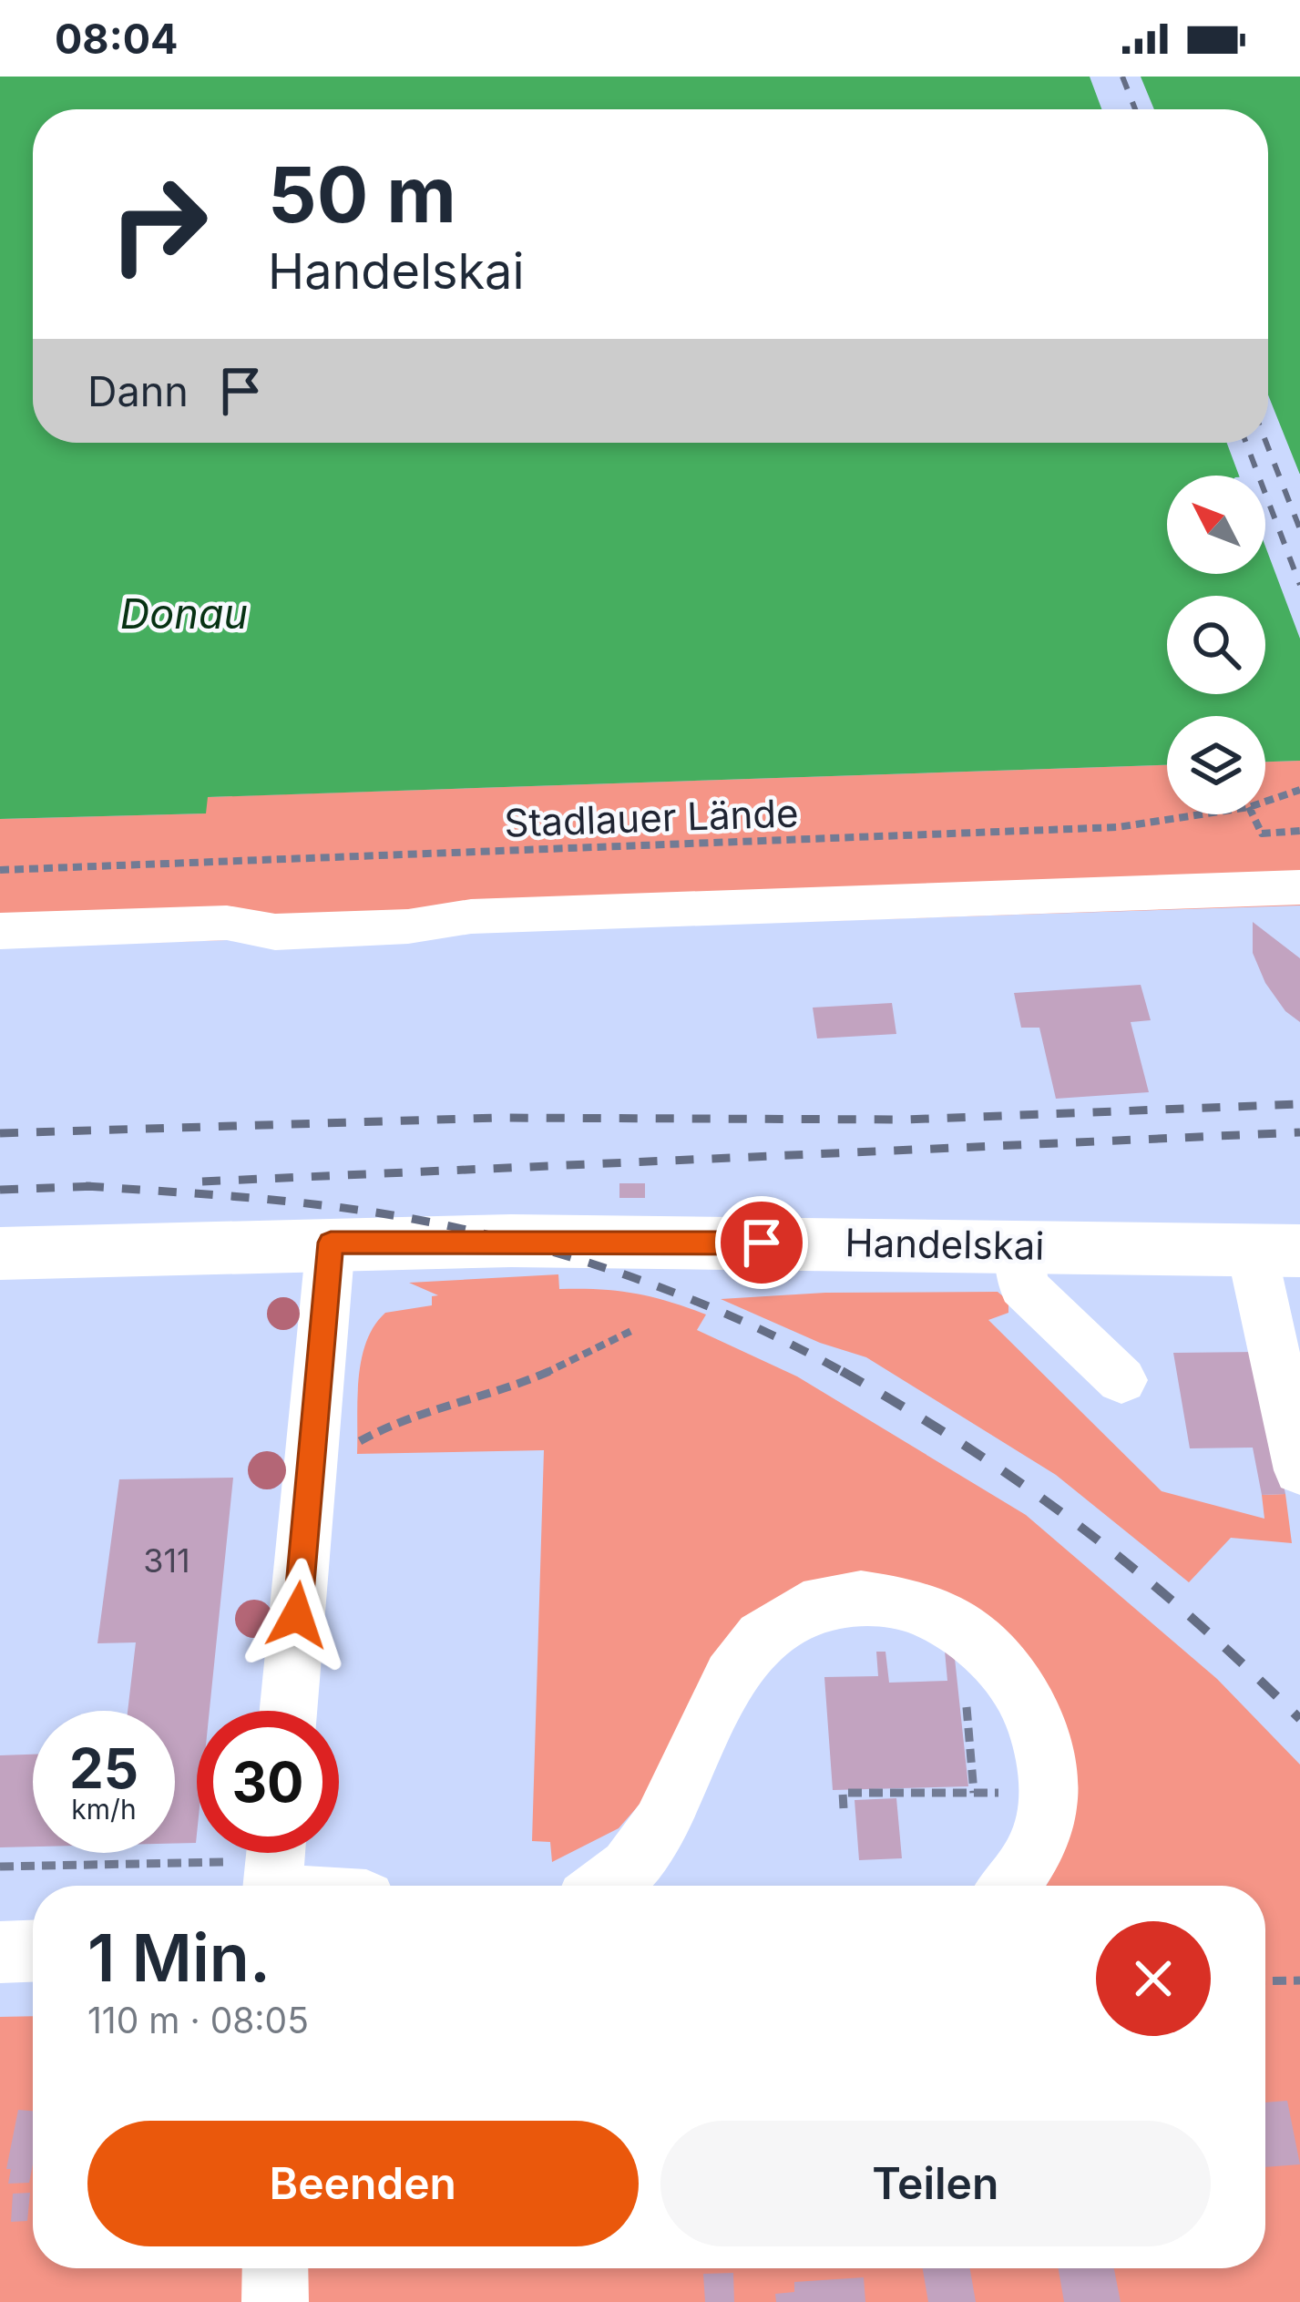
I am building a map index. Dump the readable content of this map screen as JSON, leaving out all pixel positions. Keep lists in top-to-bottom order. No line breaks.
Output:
{"streets":{"main road":["Handelskai"],"path":["Stadlauer Lände"]},"water":["Donau"],"house_numbers":["311"],"north":"top left","page":{"status":"08:04","turn":["50 m","Handelskai"],"then":"Dann","speed":"25 km/h","limit":"30","heading":["1 Min.","110 m · 08:05"],"buttons":["Beenden","Teilen"]}}
